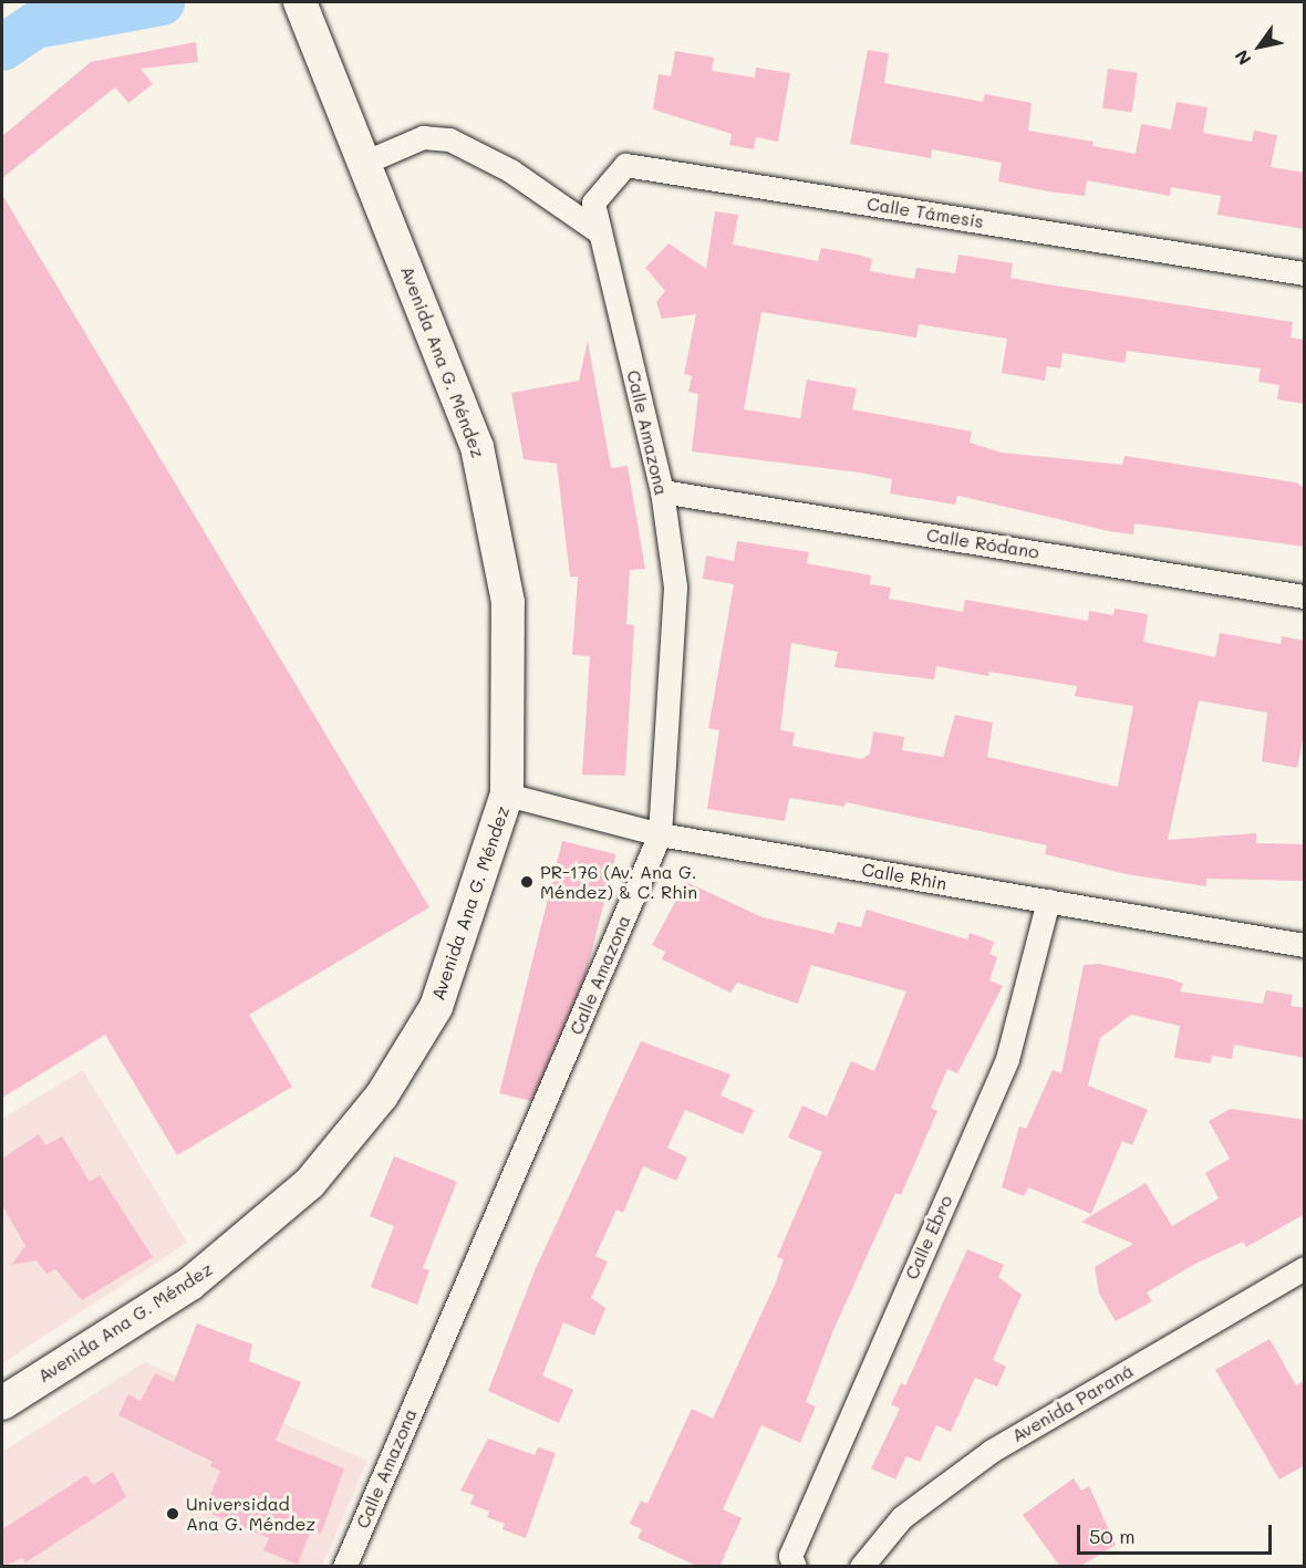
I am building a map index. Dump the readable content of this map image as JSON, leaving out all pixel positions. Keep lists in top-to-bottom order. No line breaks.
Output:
{"streets":{"main road":["Avenida Ana G. Méndez"],"street":["Calle Támesis","Calle Amazona","Calle Ródano","Calle Rhin","Calle Ebro","Avenida Paraná"]},"crossings":[["Calle Támesis","Calle Amazona"],["Avenida Ana G. Méndez","Calle Rhin"],["Calle Amazona","Calle Ródano"],["Calle Amazona","Calle Rhin"],["Calle Rhin","Calle Ebro"]],"places":["PR-176 (Av. Ana G. Méndez) & C. Rhin","Universidad Ana G. Méndez"],"scale_bar":"50 m","north":"bottom left"}
